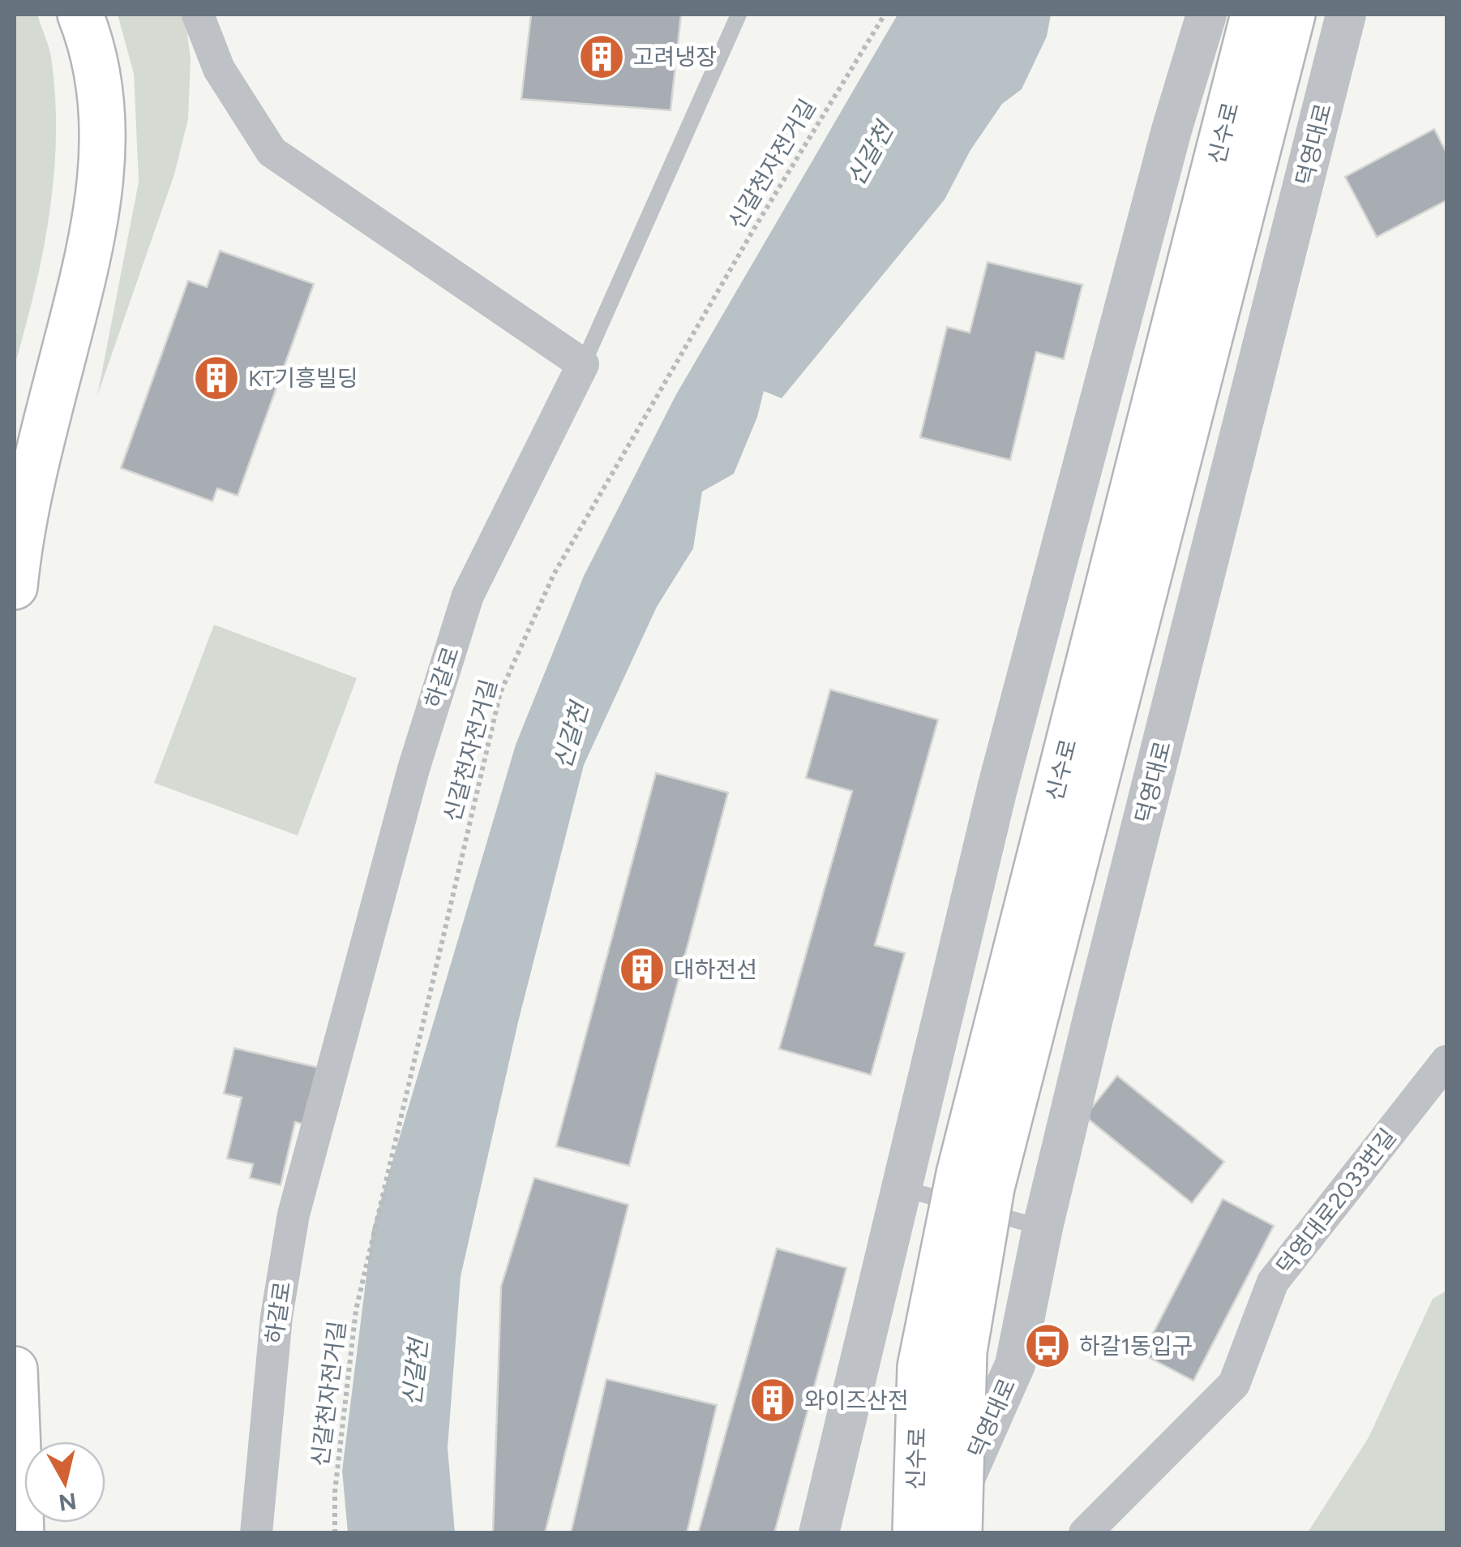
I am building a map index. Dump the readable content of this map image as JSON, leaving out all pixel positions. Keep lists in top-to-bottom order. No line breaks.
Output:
{"streets":{"main road":["신수로"],"street":["덕영대로","하갈로","덕영대로2033번길"],"path":["신갈천자전거길"]},"water":["신갈천"],"places":{"building":["고려냉장","KT기흥빌딩","대하전선","와이즈산전"],"bus stop":["하갈1동입구"]},"north":"bottom"}
